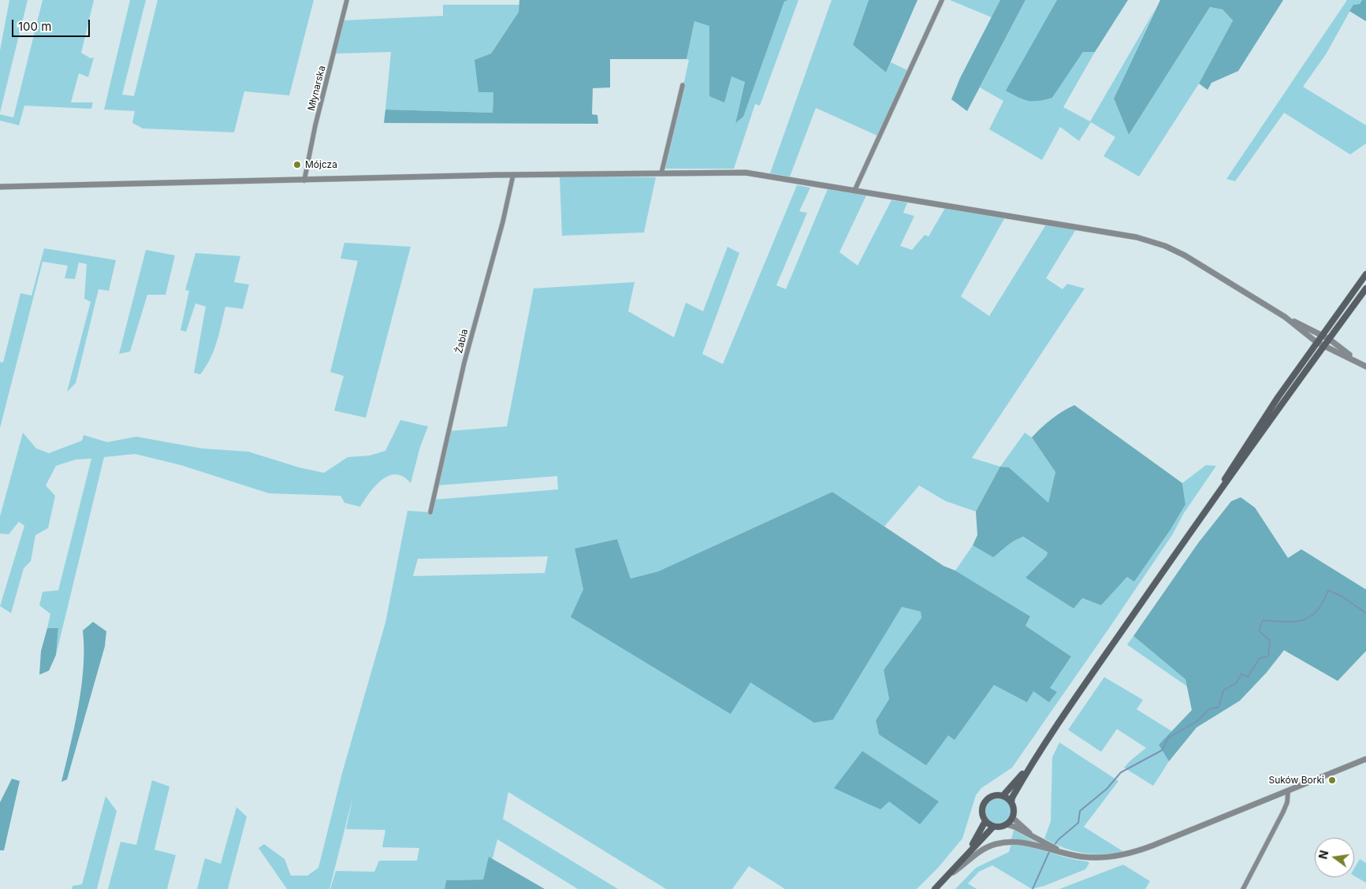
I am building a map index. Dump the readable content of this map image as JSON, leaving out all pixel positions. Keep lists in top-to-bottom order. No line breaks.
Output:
{"streets":{"street":["Młynarska","Żabia"]},"places":["Mójcza","Suków Borki"],"scale_bar":"100 m","north":"left"}
